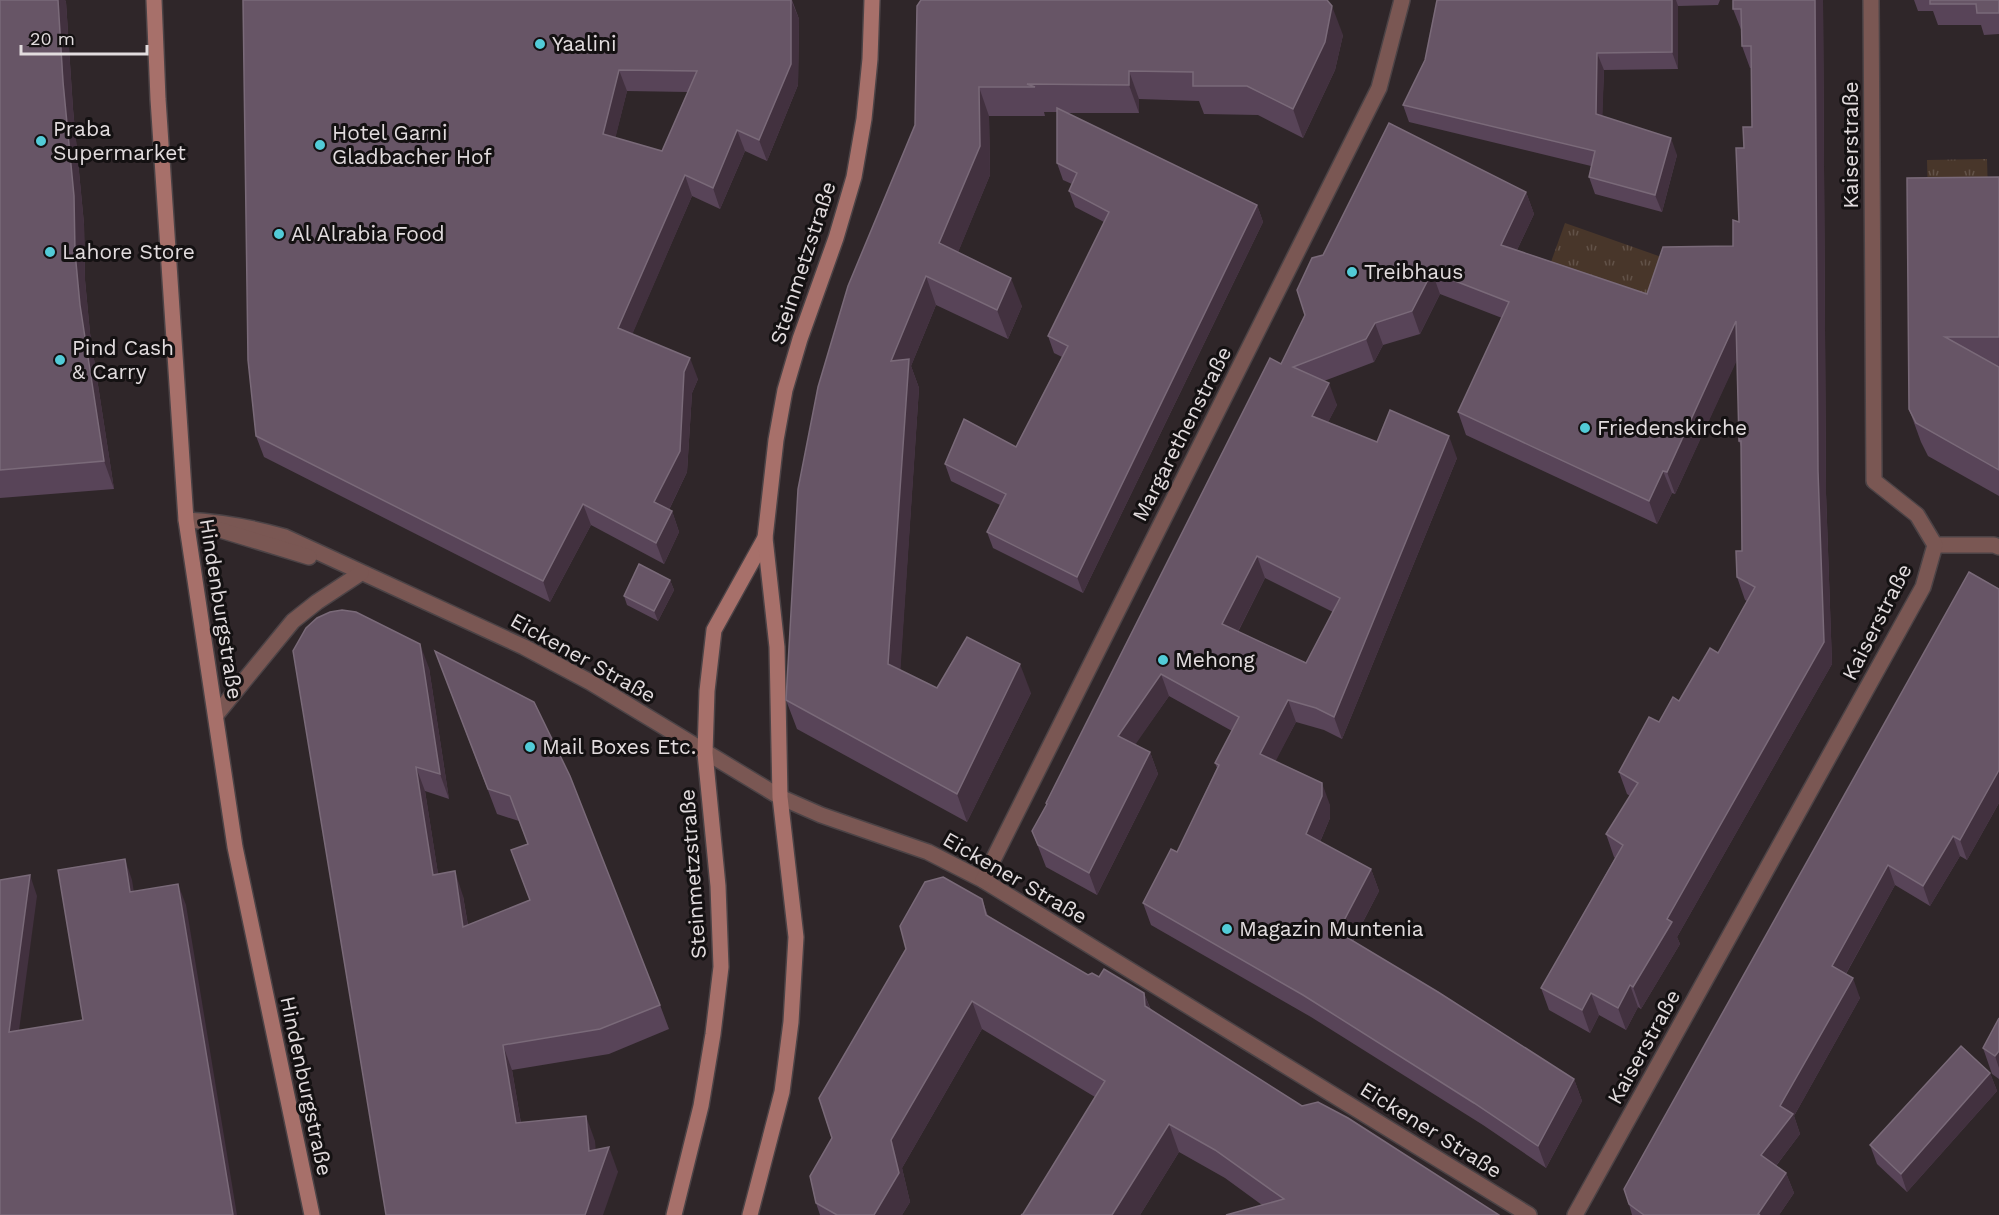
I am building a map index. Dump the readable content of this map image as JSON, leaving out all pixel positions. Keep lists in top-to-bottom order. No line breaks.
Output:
{"streets":{"main road":["Steinmetzstraße","Hindenburgstraße"],"street":["Kaiserstraße","Margarethenstraße","Eickener Straße"]},"crossings":[["Steinmetzstraße","Eickener Straße"],["Margarethenstraße","Eickener Straße"],["Hindenburgstraße","Eickener Straße"]],"places":["Yaalini","Praba Supermarket","Hotel Garni Gladbacher Hof","Al Alrabia Food","Lahore Store","Treibhaus","Pind Cash & Carry","Friedenskirche","Mehong","Mail Boxes Etc.","Magazin Muntenia"],"scale_bar":"20 m"}
